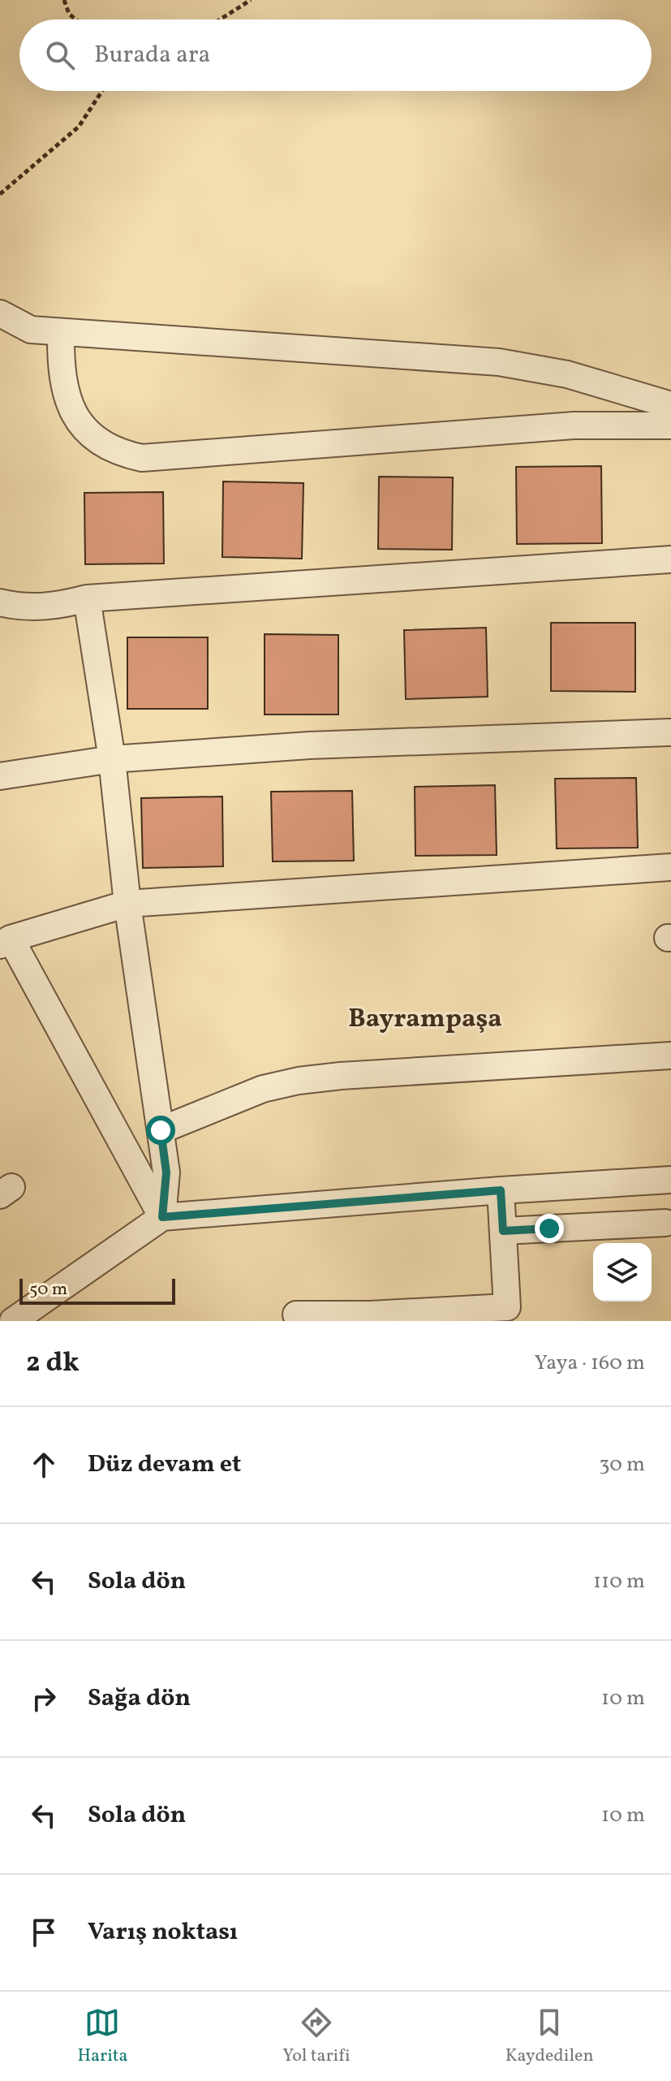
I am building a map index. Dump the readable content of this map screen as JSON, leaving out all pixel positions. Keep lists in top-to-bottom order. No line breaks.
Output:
{"districts":["Bayrampaşa"],"scale_bar":"50 m","page":{"search":"Burada ara","scale":"50 m","heading":["2 dk","Yaya · 160 m"],"list":[["Düz devam et","30 m"],["Sola dön","110 m"],["Sağa dön","10 m"],["Sola dön","10 m"],"Varış noktası"],"nav":["Harita","Yol tarifi","Kaydedilen"]}}
